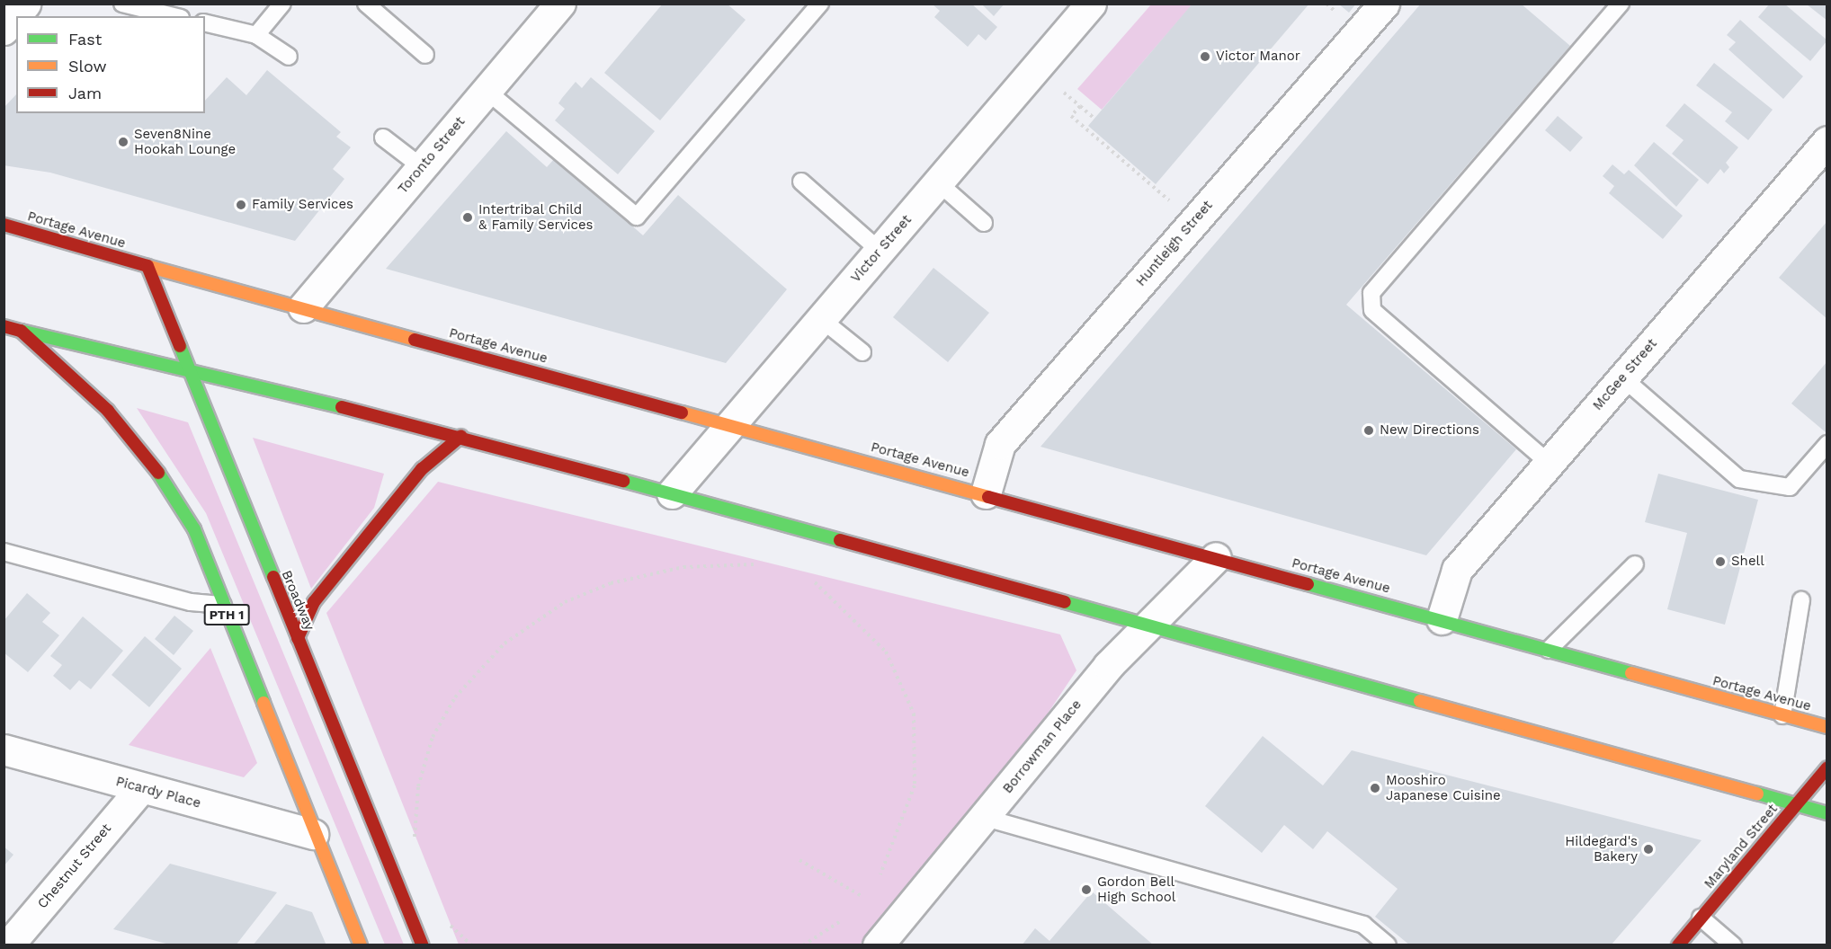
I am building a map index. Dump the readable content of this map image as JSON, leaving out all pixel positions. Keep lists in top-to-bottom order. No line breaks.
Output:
{"streets":{"main road":["Portage Avenue","Broadway","PTH 1","Maryland Street"],"street":["Toronto Street","Huntleigh Street","Victor Street","McGee Street","Borrowman Place","Picardy Place","Chestnut Street"]},"crossings":[["Toronto Street","Portage Avenue"],["Portage Avenue","Huntleigh Street"],["Portage Avenue","Victor Street"],["Portage Avenue","McGee Street"],["Portage Avenue","Broadway"],["Portage Avenue","Borrowman Place"],["PTH 1","Picardy Place"],["Picardy Place","Chestnut Street"]],"places":["Victor Manor","Seven8Nine Hookah Lounge","Family Services","Intertribal Child & Family Services","New Directions","Shell","Mooshiro Japanese Cuisine","Hildegard's Bakery","Gordon Bell High School"],"legend":["Fast","Slow","Jam"]}
